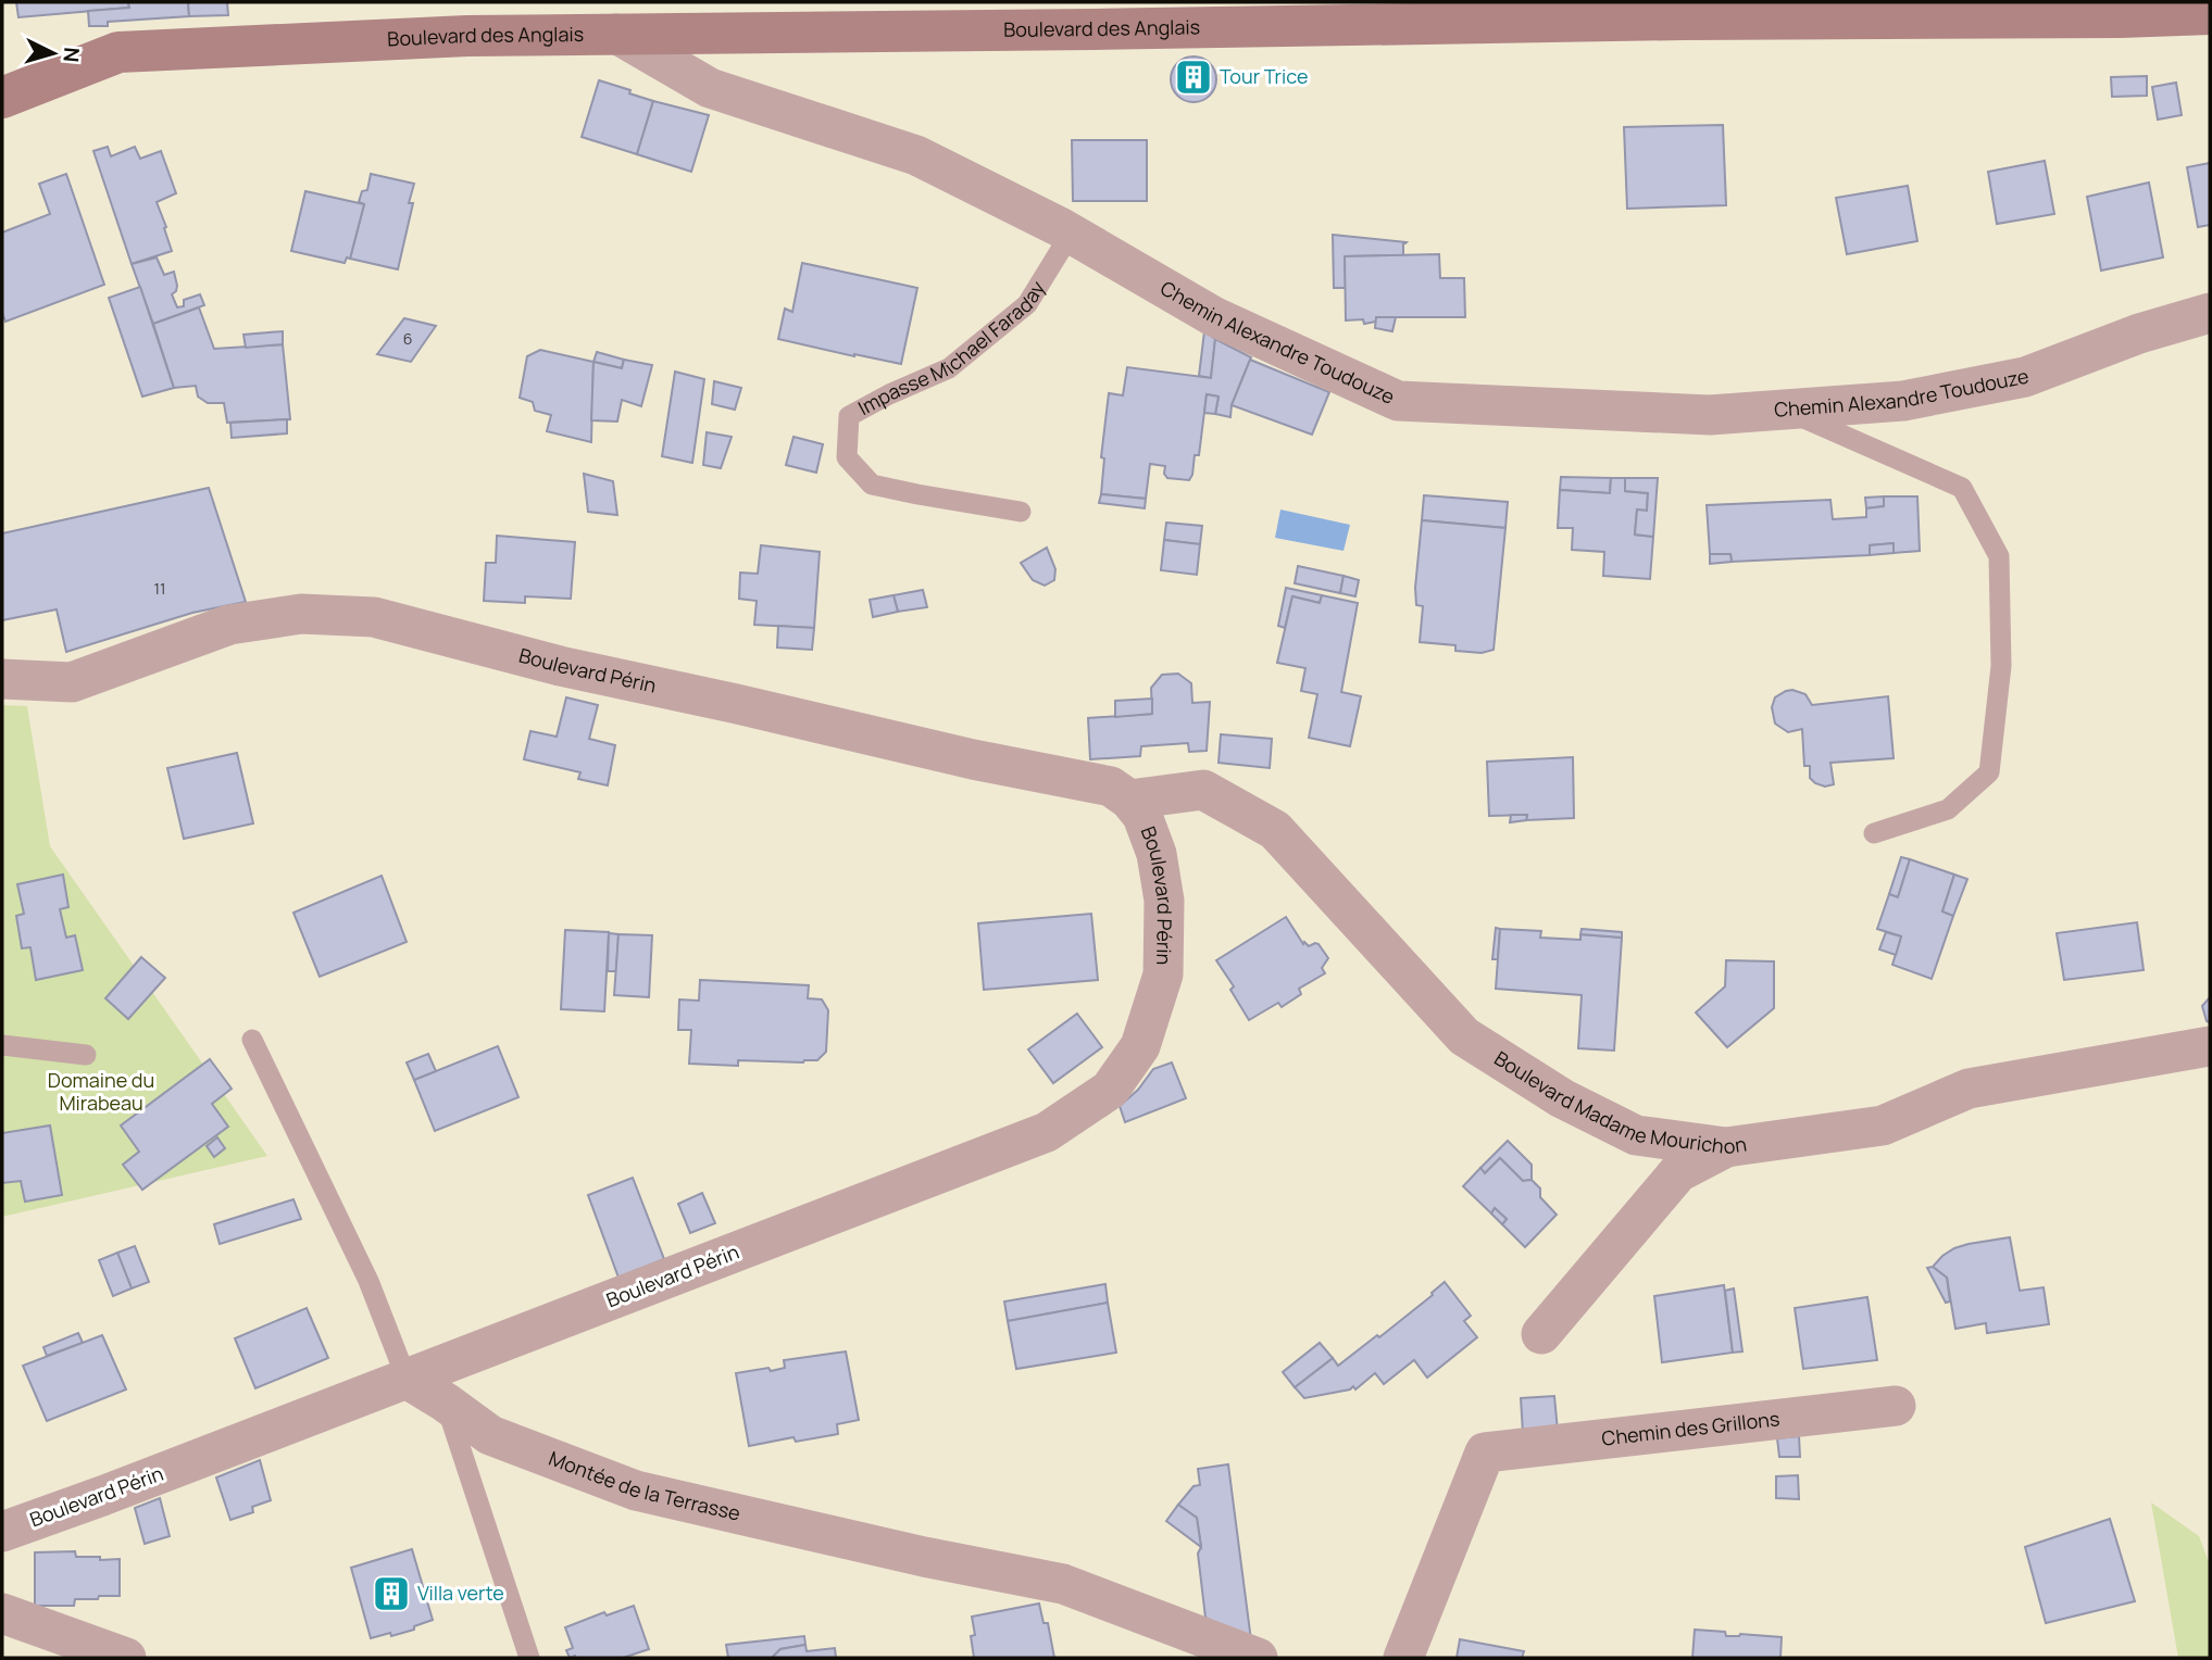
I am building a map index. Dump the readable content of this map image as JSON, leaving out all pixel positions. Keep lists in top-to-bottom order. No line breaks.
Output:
{"streets":{"street":["Boulevard des Anglais","Chemin Alexandre Toudouze","Boulevard Périn","Boulevard Madame Mourichon","Chemin des Grillons","Montée de la Terrasse"],"lane":["Impasse Michael Faraday"]},"crossings":[["Boulevard des Anglais","Chemin Alexandre Toudouze"],["Chemin Alexandre Toudouze","Impasse Michael Faraday"],["Boulevard Périn","Boulevard Madame Mourichon"],["Boulevard Périn","Montée de la Terrasse"]],"parks":["Domaine du Mirabeau"],"places":{"building":["Tour Trice","Villa verte"]},"house_numbers":["6","11"],"north":"right"}
